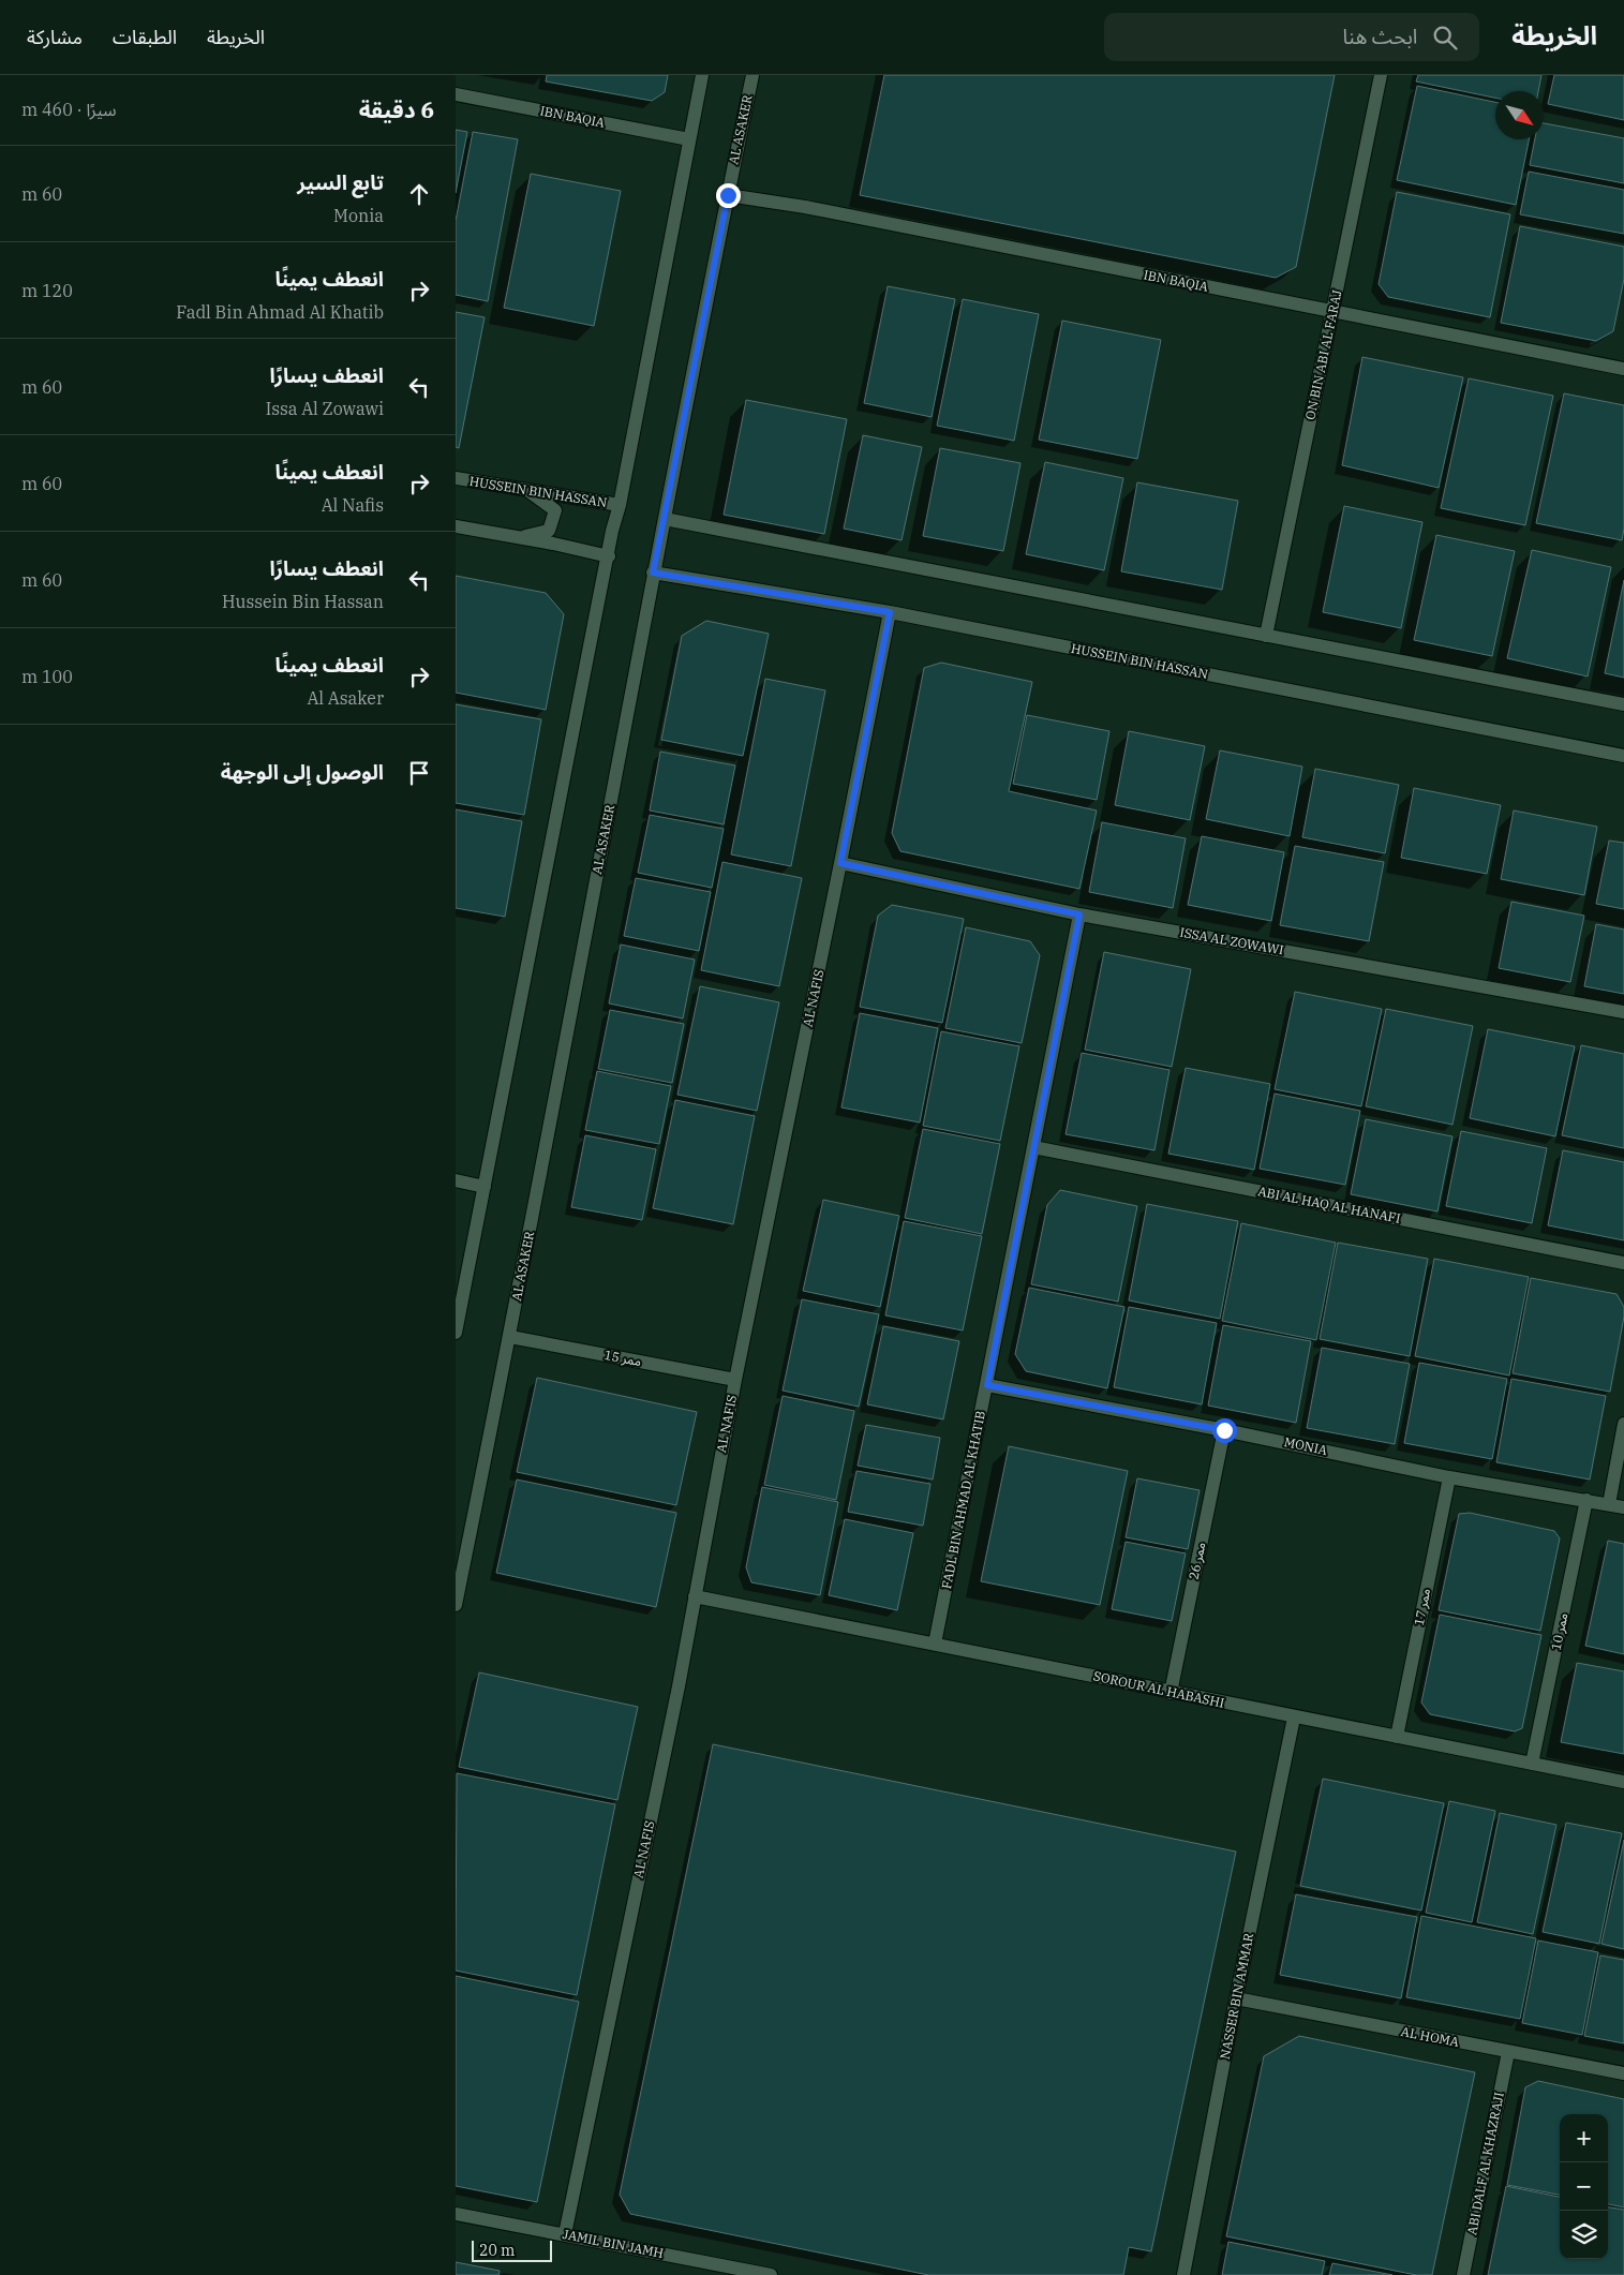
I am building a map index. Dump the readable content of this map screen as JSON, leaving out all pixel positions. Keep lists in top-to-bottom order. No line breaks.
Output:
{"streets":{"street":["IBN BAQIA","AL ASAKER","ON BIN ABI AL FARAJ","HUSSEIN BIN HASSAN","ISSA AL ZOWAWI","AL NAFIS","ABI AL HAQ AL HANAFI","ممر 15","MONIA","FADL BIN AHMAD AL KHATIB","ممر 26","ممر 17","ممر 10","SOROUR AL HABASHI","NASSER BIN AMMAR","AL HOMA","ABI DALF AL KHAZRAJI","JAMIL BIN JAMH"]},"crossings":[["IBN BAQIA","AL ASAKER"],["IBN BAQIA","ON BIN ABI AL FARAJ"],["AL ASAKER","HUSSEIN BIN HASSAN"],["AL ASAKER","ممر 15"],["HUSSEIN BIN HASSAN","AL NAFIS"],["ISSA AL ZOWAWI","AL NAFIS"],["ISSA AL ZOWAWI","FADL BIN AHMAD AL KHATIB"],["AL NAFIS","ممر 15"],["AL NAFIS","SOROUR AL HABASHI"],["AL NAFIS","JAMIL BIN JAMH"],["ABI AL HAQ AL HANAFI","FADL BIN AHMAD AL KHATIB"],["MONIA","FADL BIN AHMAD AL KHATIB"],["MONIA","ممر 26"],["MONIA","ممر 17"],["MONIA","ممر 10"],["FADL BIN AHMAD AL KHATIB","SOROUR AL HABASHI"],["ممر 26","SOROUR AL HABASHI"],["ممر 17","SOROUR AL HABASHI"],["ممر 10","SOROUR AL HABASHI"],["SOROUR AL HABASHI","NASSER BIN AMMAR"],["NASSER BIN AMMAR","AL HOMA"],["AL HOMA","ABI DALF AL KHAZRAJI"]],"scale_bar":"20 m","north":"bottom right","page":{"header":"الخريطة","search":"ابحث هنا","nav":["الخريطة","الطبقات","مشاركة"],"heading":["6 دقيقة","سيرًا · 460 m"],"list":[["تابع السير","Monia","60 m"],["انعطف يمينًا","Fadl Bin Ahmad Al Khatib","120 m"],["انعطف يسارًا","Issa Al Zowawi","60 m"],["انعطف يمينًا","Al Nafis","60 m"],["انعطف يسارًا","Hussein Bin Hassan","60 m"],["انعطف يمينًا","Al Asaker","100 m"],"الوصول إلى الوجهة"],"map_buttons":["+","−"],"scale":"20 m"}}
